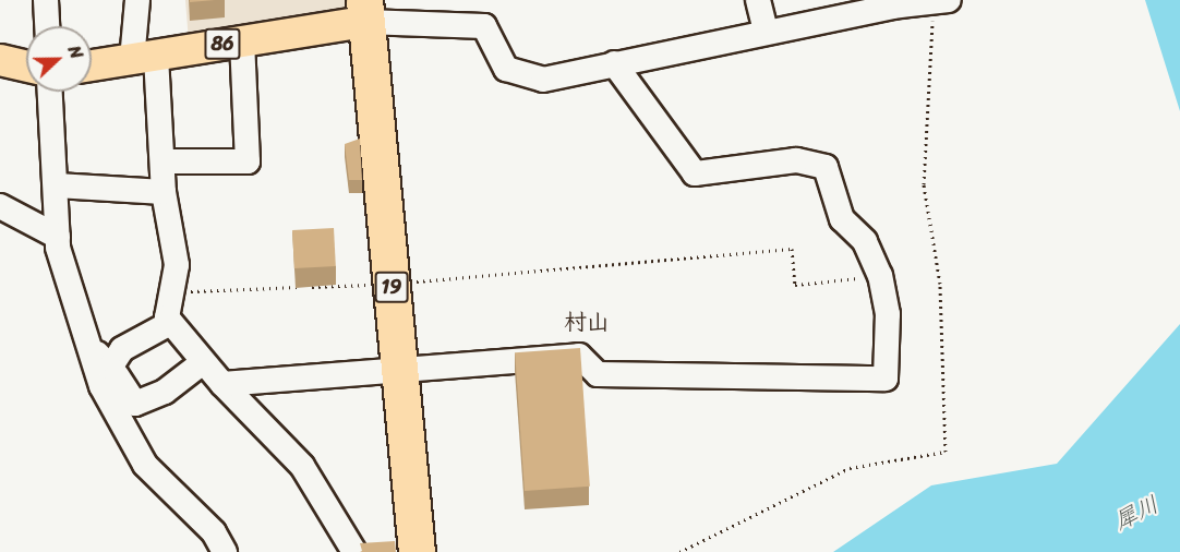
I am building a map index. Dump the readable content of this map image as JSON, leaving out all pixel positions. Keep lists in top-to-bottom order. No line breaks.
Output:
{"streets":{"highway":["19"],"main road":["86"]},"crossings":[["86","19"]],"districts":["村山"],"water":["犀川"],"north":"right"}
